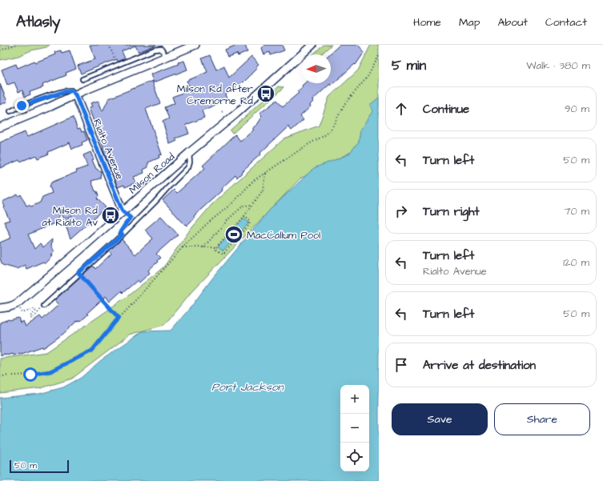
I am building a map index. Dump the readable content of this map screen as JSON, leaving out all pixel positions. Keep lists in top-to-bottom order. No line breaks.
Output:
{"streets":{"street":["Rialto Avenue","Milson Road"]},"crossings":[["Rialto Avenue","Milson Road"]],"water":["Port Jackson"],"places":{"bus stop":["Milson Rd after Cremorne Rd","Milson Rd at Rialto Av"],"sports":["MacCallum Pool"]},"scale_bar":"50 m","north":"left","page":{"header":"Atlasly","nav":["Home","Map","About","Contact"],"heading":["5 min","Walk · 380 m"],"list":[["Continue","90 m"],["Turn left","50 m"],["Turn right","70 m"],["Turn left","Rialto Avenue","120 m"],["Turn left","50 m"],"Arrive at destination"],"map_buttons":["+","−"],"buttons":["Save","Share"],"scale":"50 m"}}
